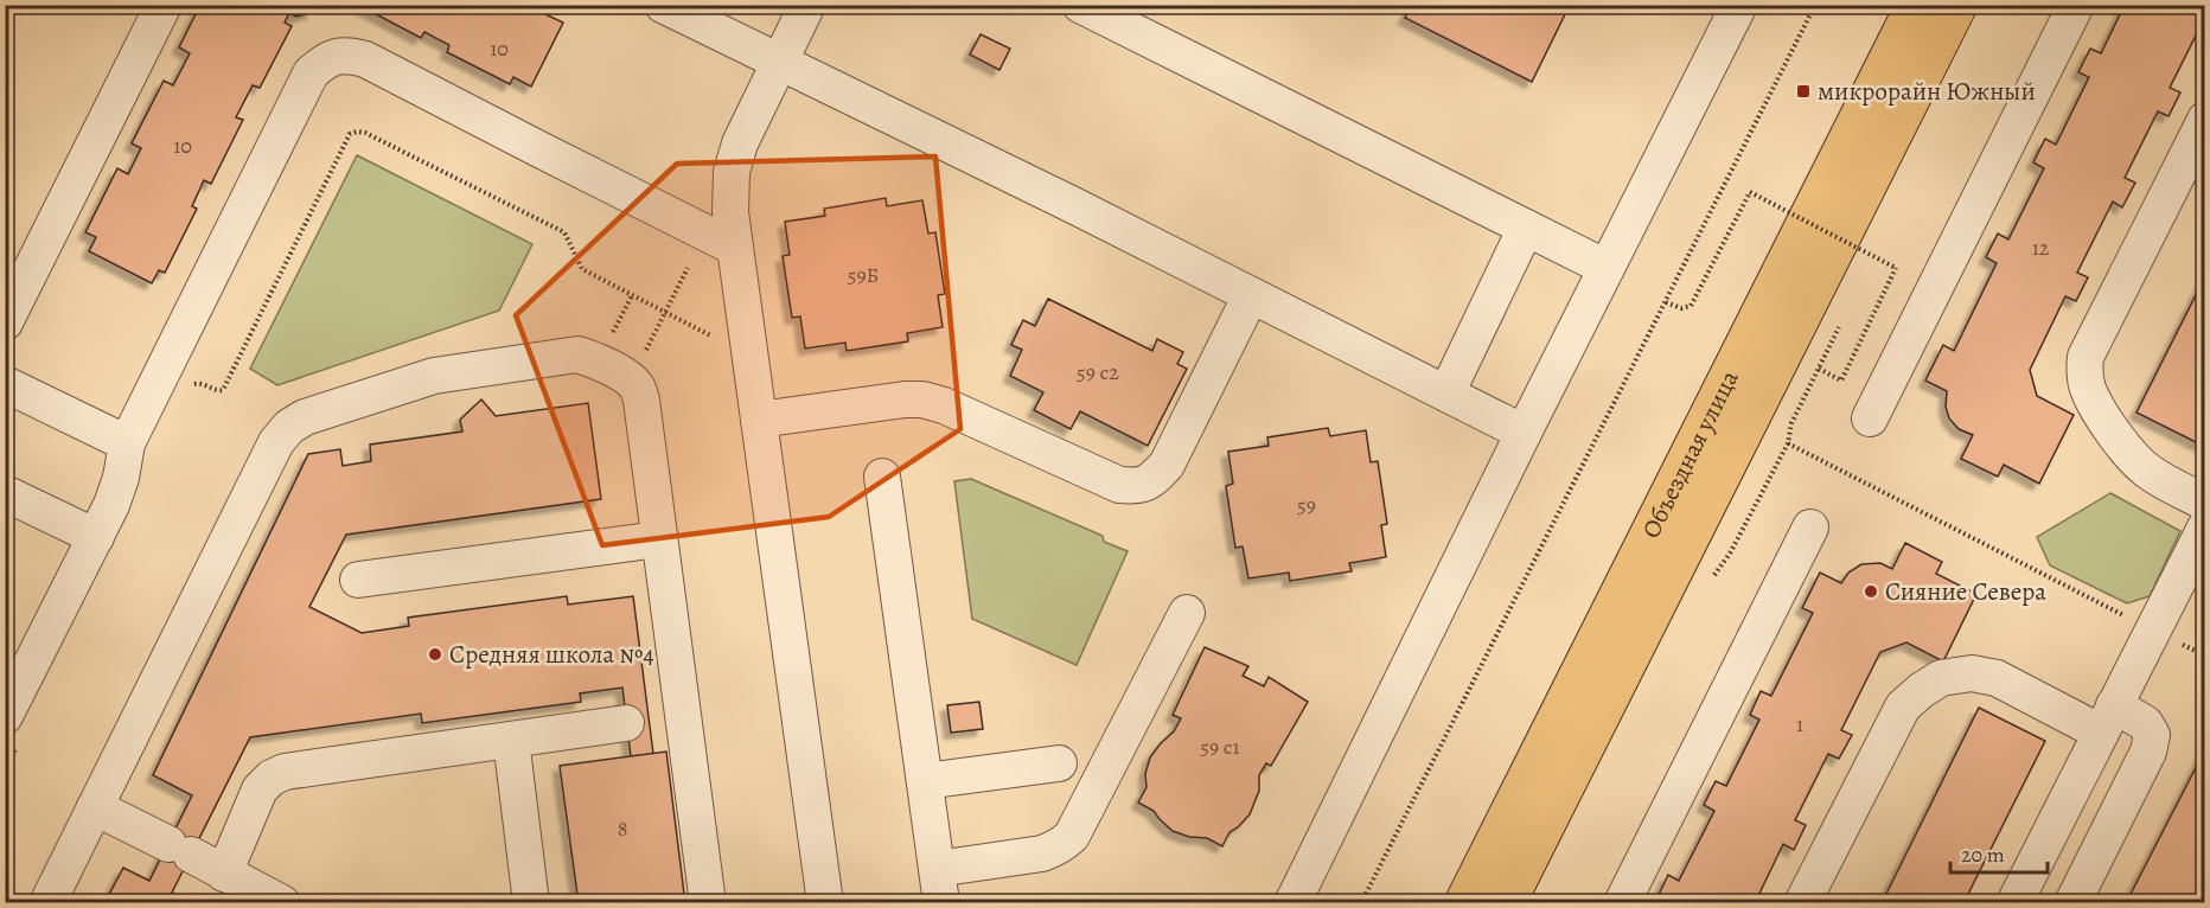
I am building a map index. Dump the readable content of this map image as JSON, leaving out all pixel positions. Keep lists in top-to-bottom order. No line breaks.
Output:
{"streets":{"main road":["Объездная улица"]},"places":{"transit":["микрорайн Южный"],"other":["Сияние Севера","Средняя школа №4"]},"house_numbers":["10","10","12","59Б","59 с2","59","1","59 с1","8"],"scale_bar":"20 m"}
